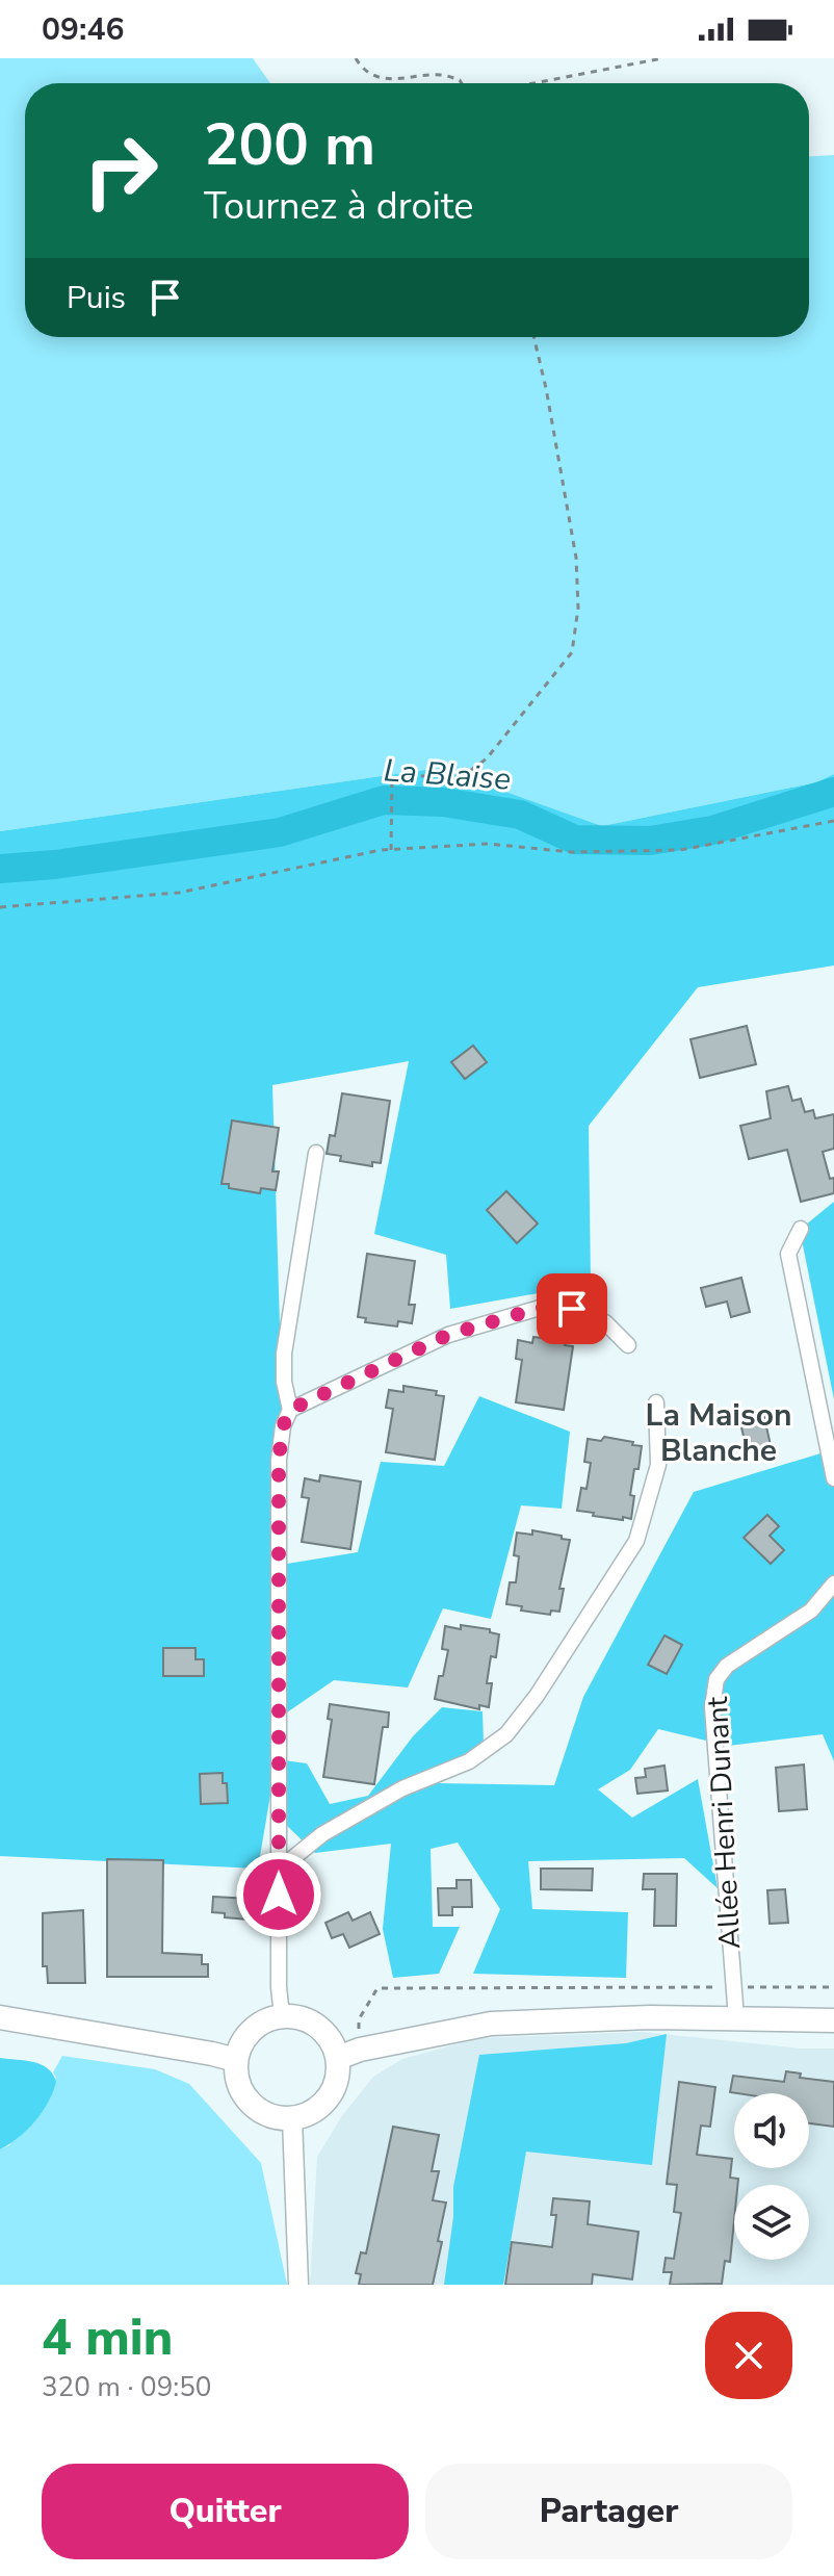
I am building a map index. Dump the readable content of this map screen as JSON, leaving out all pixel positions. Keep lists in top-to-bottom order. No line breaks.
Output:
{"streets":{"street":["Allée Henri Dunant"]},"districts":["La Maison Blanche"],"water":["La Blaise"],"page":{"status":"09:46","turn":["200 m","Tournez à droite"],"then":"Puis","heading":["4 min","320 m · 09:50"],"buttons":["Quitter","Partager"]}}
